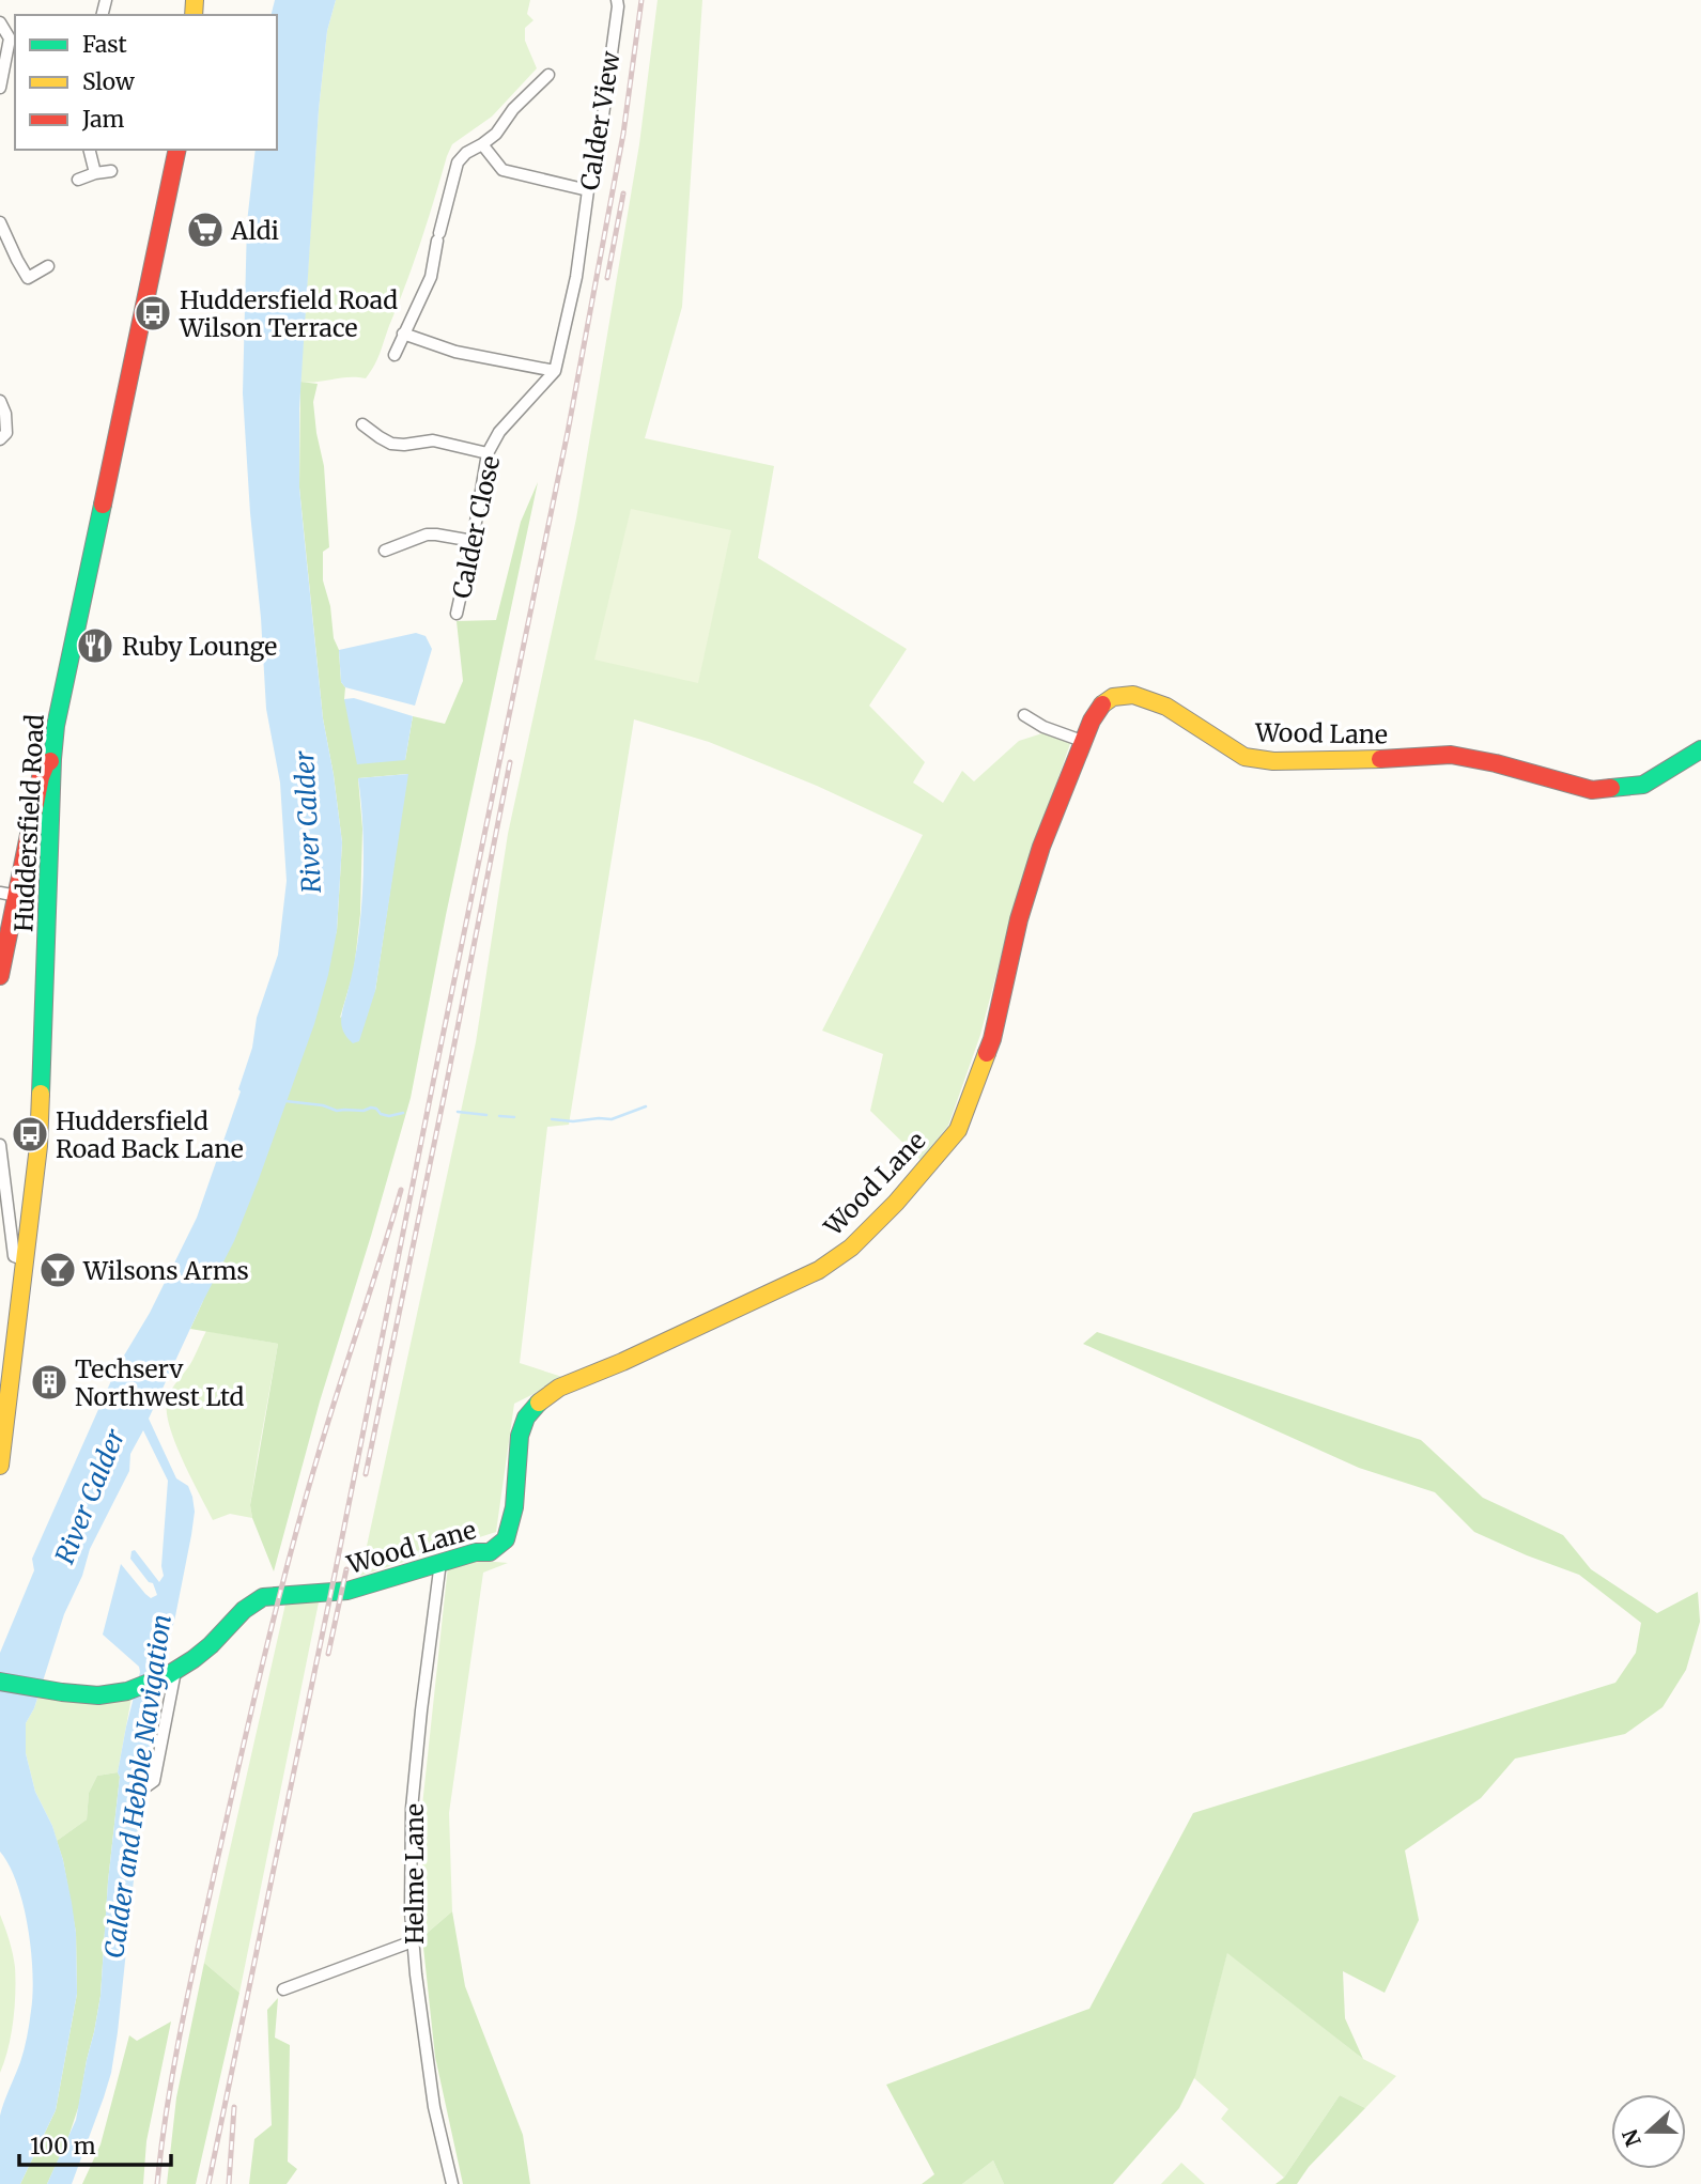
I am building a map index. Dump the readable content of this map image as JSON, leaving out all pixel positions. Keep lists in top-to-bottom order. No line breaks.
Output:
{"streets":{"main road":["Wood Lane","Huddersfield Road"],"street":["Calder View","Calder Close","Helme Lane"]},"crossings":[["Calder View","Calder Close"],["Wood Lane","Helme Lane"]],"water":["River Calder","Calder and Hebble Navigation"],"places":{"supermarket":["Aldi"],"bus stop":["Huddersfield Road Wilson Terrace","Huddersfield Road Back Lane"],"restaurant":["Ruby Lounge"],"bar":["Wilsons Arms"],"building":["Techserv Northwest Ltd"]},"legend":["Fast","Slow","Jam"],"scale_bar":"100 m","north":"left"}
